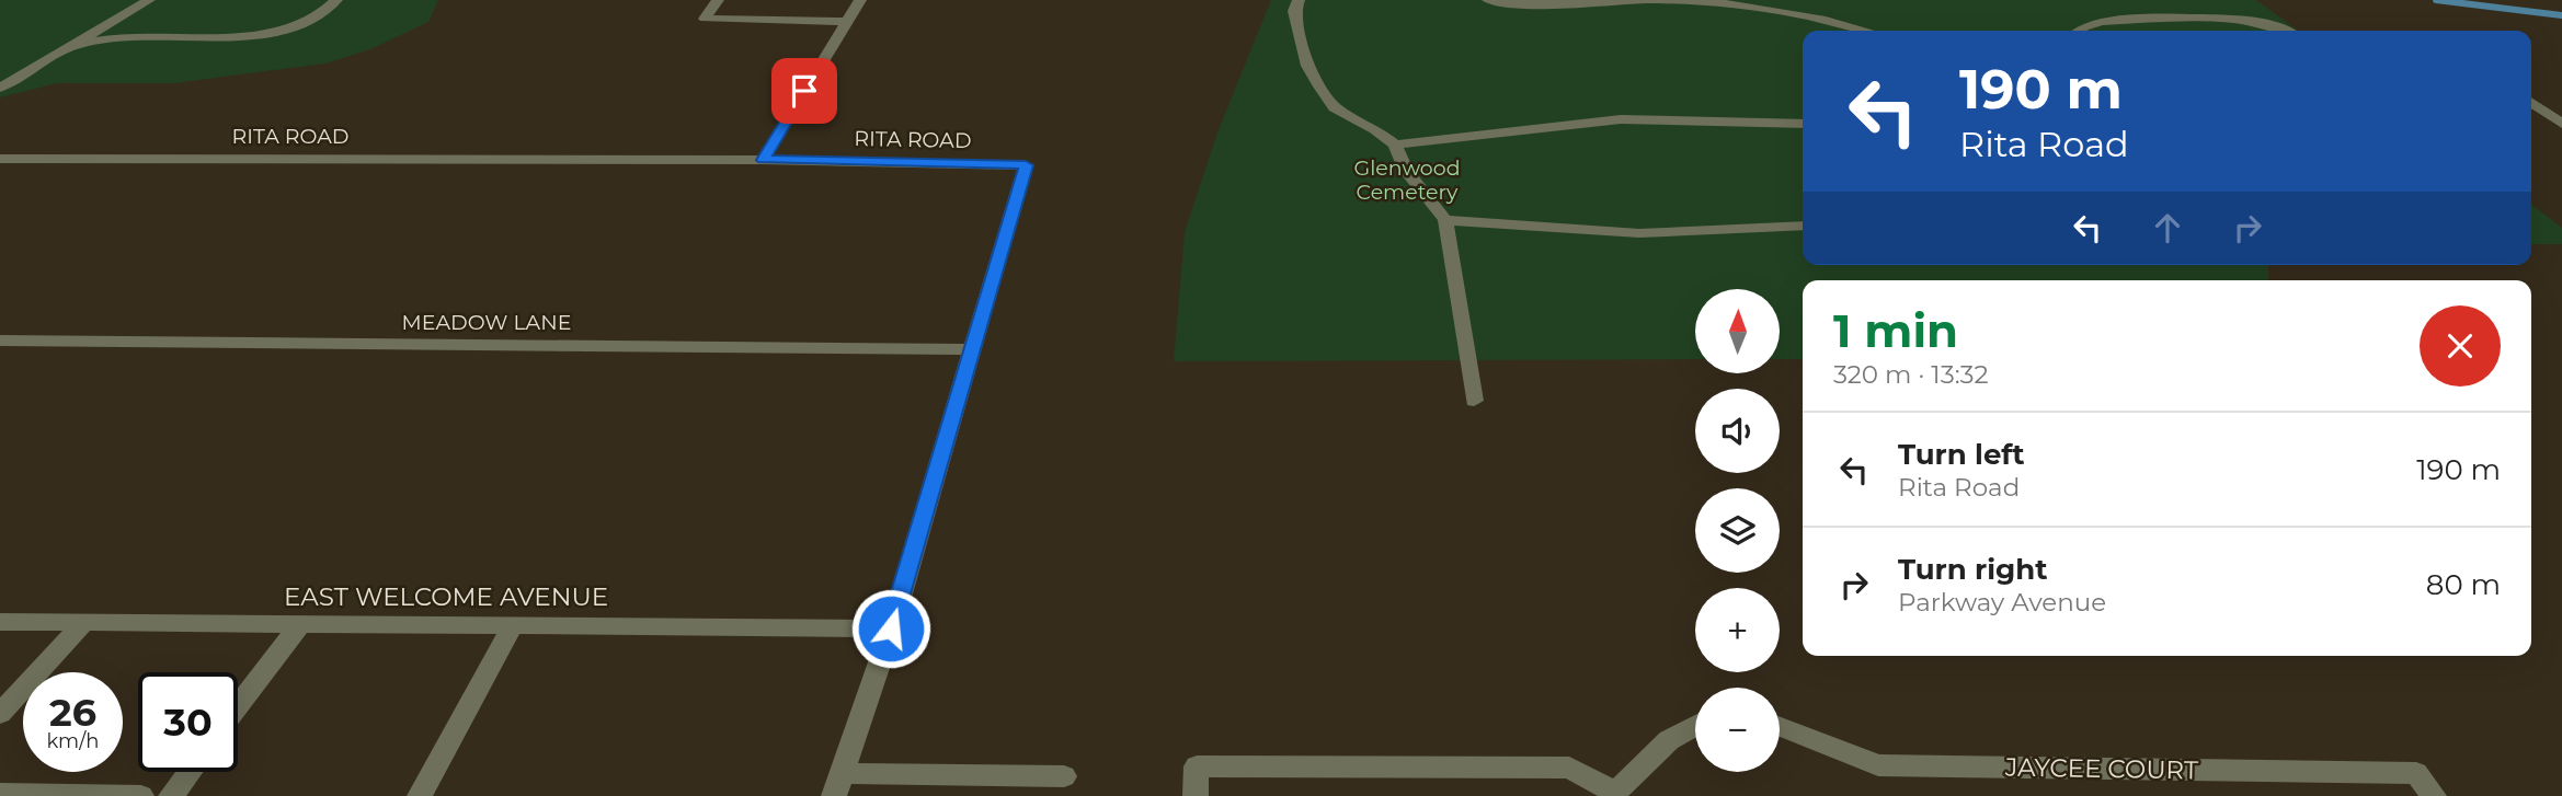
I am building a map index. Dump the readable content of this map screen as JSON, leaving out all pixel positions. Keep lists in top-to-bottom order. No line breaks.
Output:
{"streets":{"street":["RITA ROAD","MEADOW LANE","EAST WELCOME AVENUE","JAYCEE COURT"]},"crossings":[["RITA ROAD","MEADOW LANE"],["RITA ROAD","EAST WELCOME AVENUE"]],"parks":["Glenwood Cemetery"],"north":"top","page":{"turn":["190 m","Rita Road"],"heading":["1 min","320 m · 13:32"],"map_buttons":["+","−"],"list":[{"name":"Turn left","note":"Rita Road","value":"190 m"},{"name":"Turn right","note":"Parkway Avenue","value":"80 m"}],"speed":"26 km/h","limit":"30"}}
